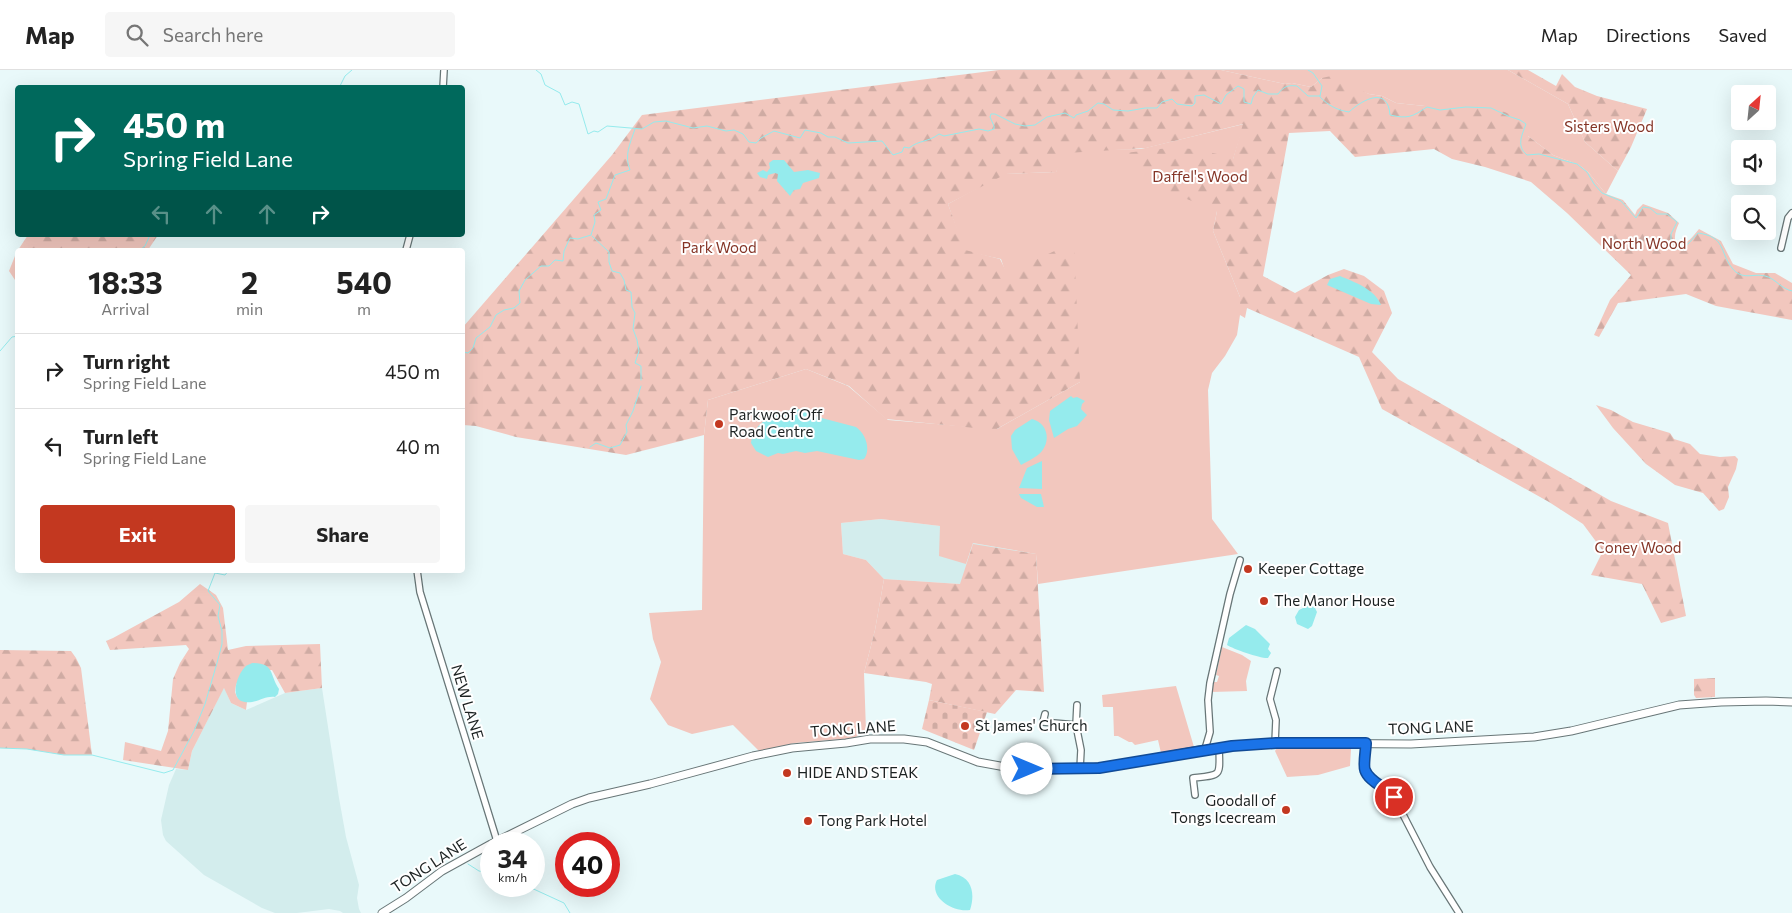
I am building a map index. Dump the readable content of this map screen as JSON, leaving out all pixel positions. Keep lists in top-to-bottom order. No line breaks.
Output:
{"streets":{"street":["NEW LANE","TONG LANE"]},"parks":["Sisters Wood","Daffel's Wood","North Wood","Park Wood","Coney Wood"],"places":["Parkwoof Off Road Centre","Keeper Cottage","The Manor House","St James' Church","HIDE AND STEAK","Goodall of Tongs Icecream","Tong Park Hotel"],"north":"top right","page":{"header":"Map","search":"Search here","nav":["Map","Directions","Saved"],"turn":["450 m","Spring Field Lane"],"eta":["18:33","Arrival","2","min","540","m"],"list":[{"name":"Turn right","note":"Spring Field Lane","value":"450 m"},{"name":"Turn left","note":"Spring Field Lane","value":"40 m"}],"buttons":["Exit","Share"],"speed":"34 km/h","limit":"40"}}
